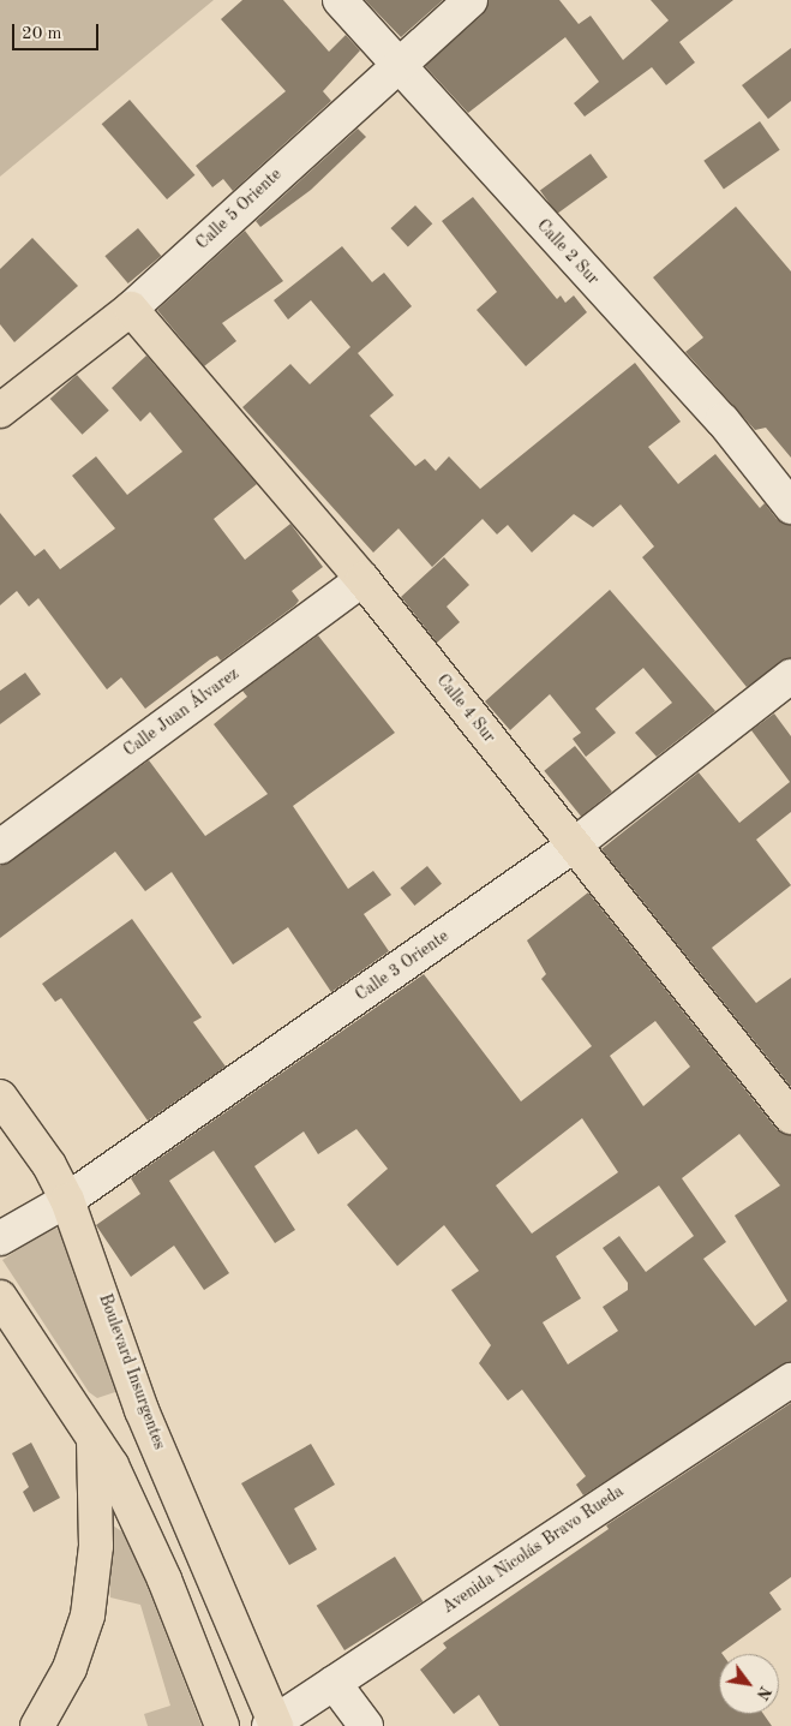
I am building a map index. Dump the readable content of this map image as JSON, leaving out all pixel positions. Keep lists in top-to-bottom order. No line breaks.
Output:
{"streets":{"main road":["Calle 5 Oriente","Calle 4 Sur","Boulevard Insurgentes"],"street":["Calle 2 Sur","Calle Juan Álvarez","Calle 3 Oriente","Avenida Nicolás Bravo Rueda"]},"crossings":[["Calle 5 Oriente","Calle 2 Sur"],["Calle 5 Oriente","Calle 4 Sur"],["Calle 4 Sur","Calle Juan Álvarez"],["Calle 4 Sur","Calle 3 Oriente"],["Calle 3 Oriente","Boulevard Insurgentes"],["Boulevard Insurgentes","Avenida Nicolás Bravo Rueda"]],"scale_bar":"20 m","north":"bottom right"}
